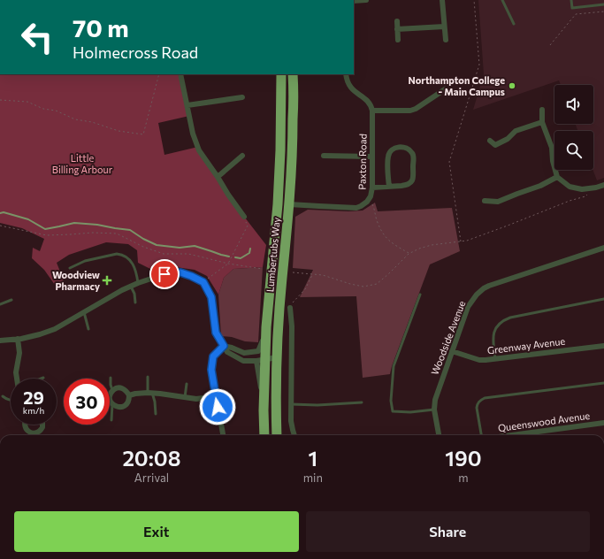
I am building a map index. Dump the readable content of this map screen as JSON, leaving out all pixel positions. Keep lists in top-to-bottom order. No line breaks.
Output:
{"streets":{"highway":["Lumbertubs Way"],"street":["Paxton Road","Woodside Avenue","Greenway Avenue","Queenswood Avenue"]},"crossings":[["Paxton Road","Lumbertubs Way"],["Woodside Avenue","Greenway Avenue"]],"parks":["Little Billing Arbour"],"places":{"other":["Northampton College - Main Campus"],"health":["Woodview Pharmacy"]},"page":{"turn":["70 m","Holmecross Road"],"speed":"29 km/h","limit":"30","eta":["20:08","Arrival","1","min","190","m"],"buttons":["Exit","Share"]}}
